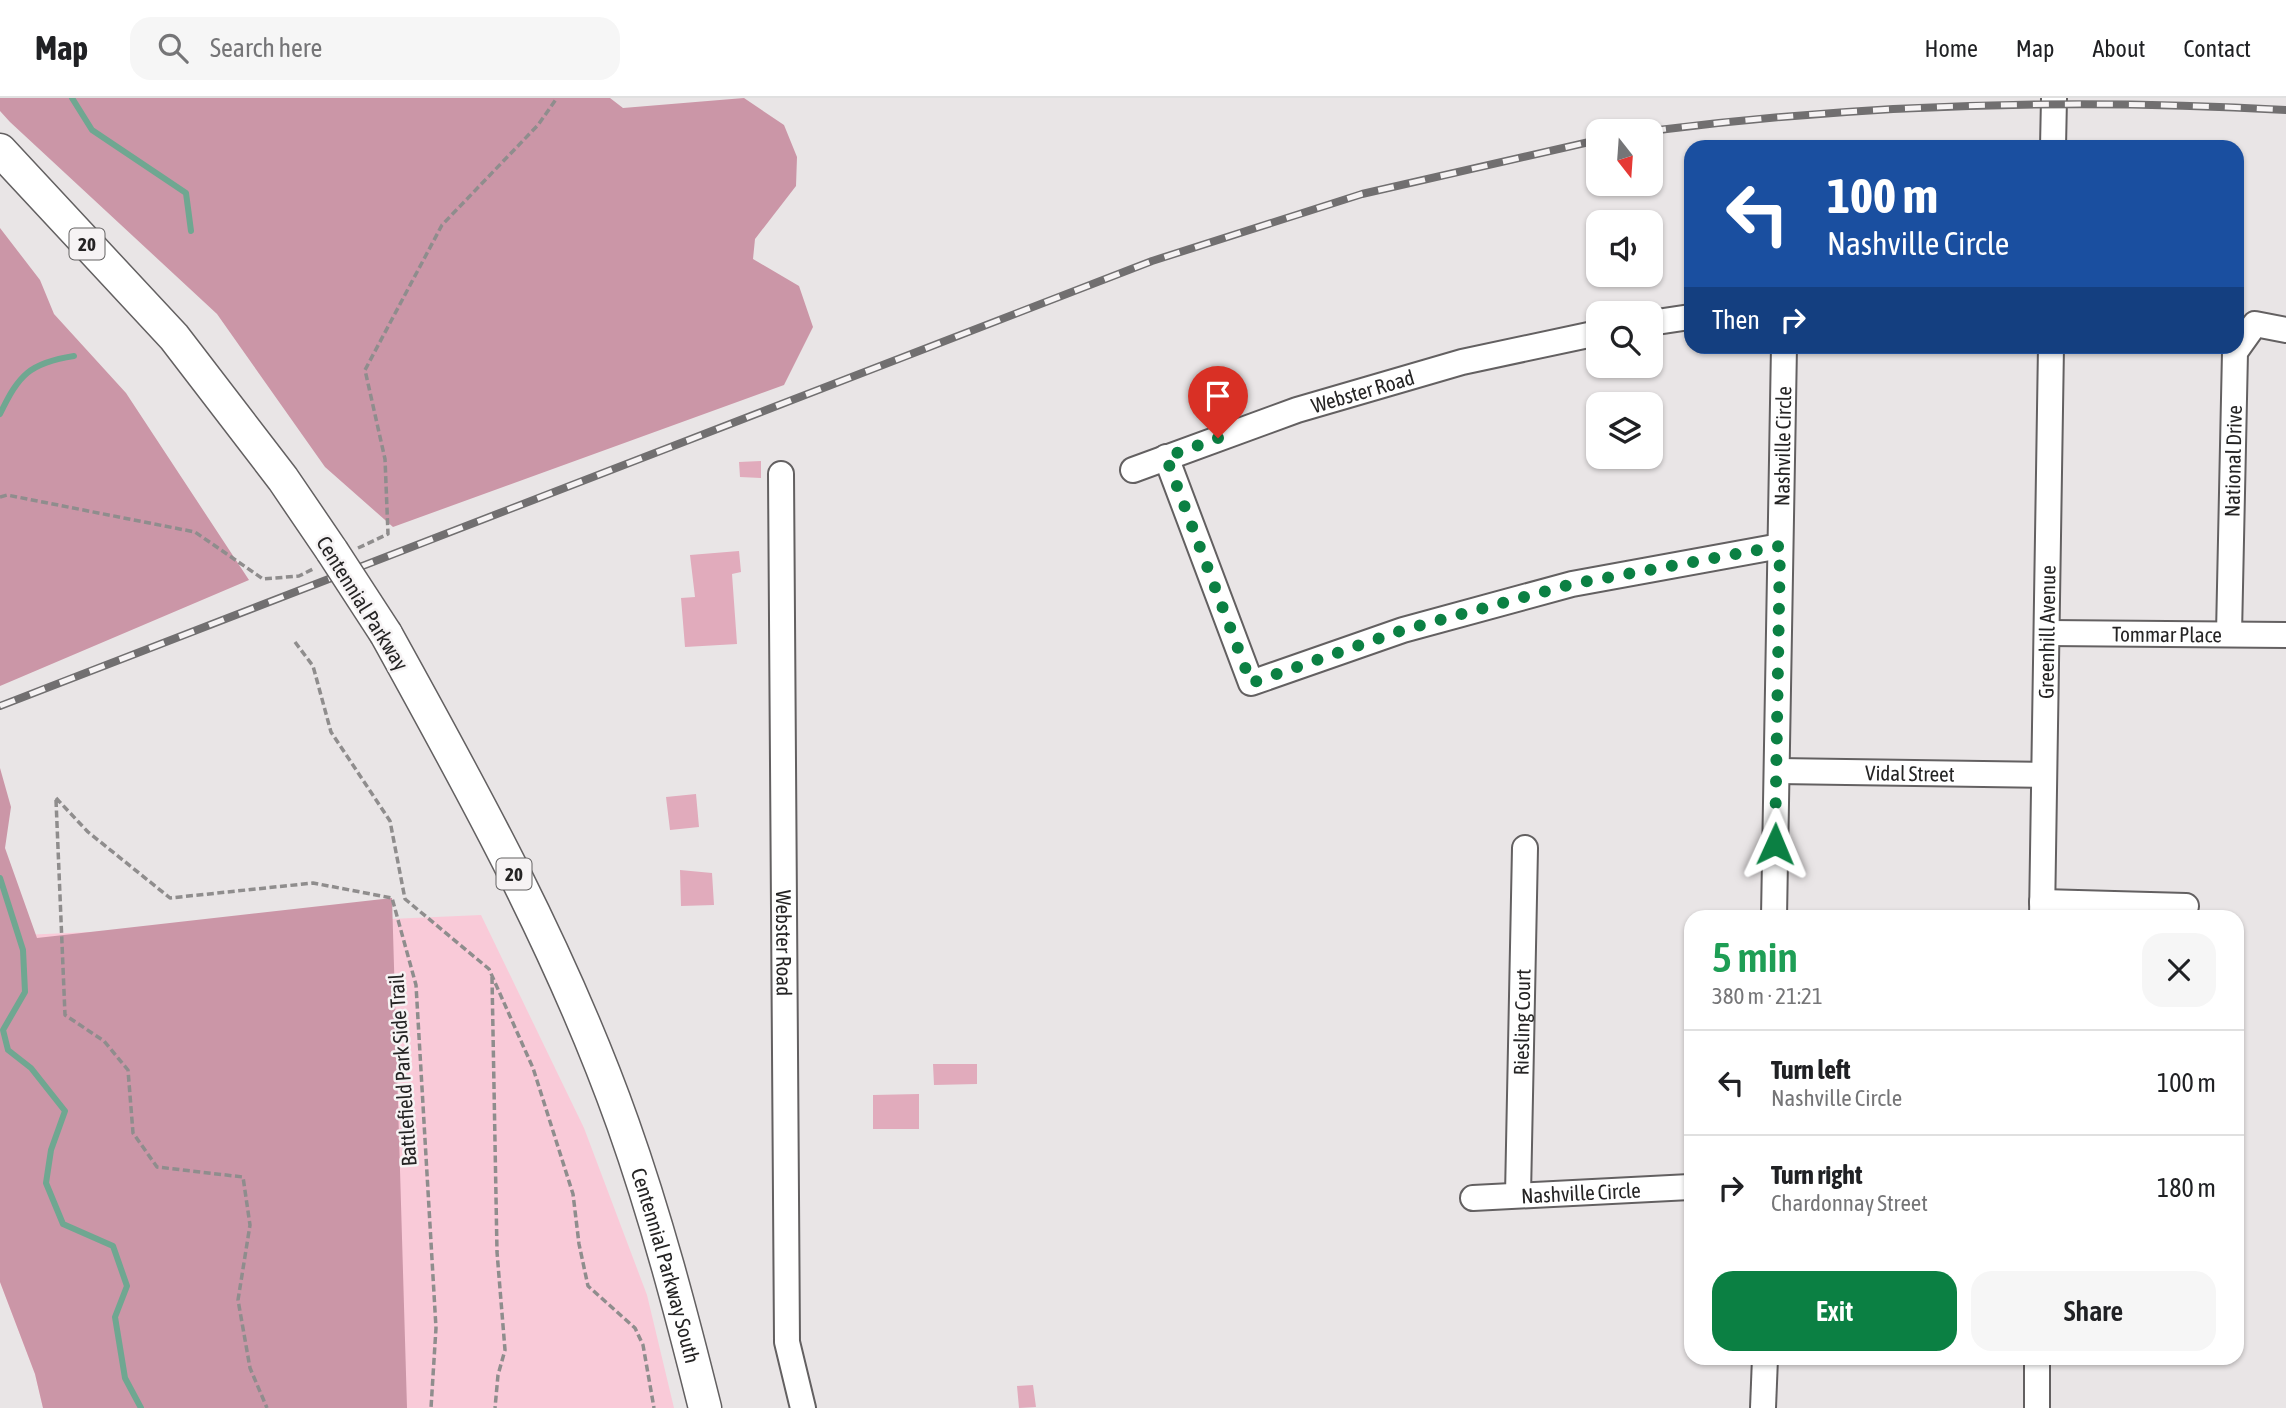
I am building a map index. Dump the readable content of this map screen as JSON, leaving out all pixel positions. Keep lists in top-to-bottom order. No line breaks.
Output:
{"streets":{"main road":["20","Centennial Parkway","Centennial Parkway South"],"street":["Webster Road","Nashville Circle","National Drive","Greenhill Avenue","Tommar Place","Vidal Street","Riesling Court"],"path":["Battlefield Park Side Trail"]},"crossings":[["Nashville Circle","Vidal Street"],["Nashville Circle","Riesling Court"],["National Drive","Tommar Place"],["Centennial Parkway","Centennial Parkway South"],["Greenhill Avenue","Tommar Place"],["Greenhill Avenue","Vidal Street"]],"north":"bottom","page":{"header":"Map","search":"Search here","nav":["Home","Map","About","Contact"],"turn":["100 m","Nashville Circle"],"then":"Then","heading":["5 min","380 m · 21:21"],"list":[{"name":"Turn left","note":"Nashville Circle","value":"100 m"},{"name":"Turn right","note":"Chardonnay Street","value":"180 m"}],"buttons":["Exit","Share"]}}
